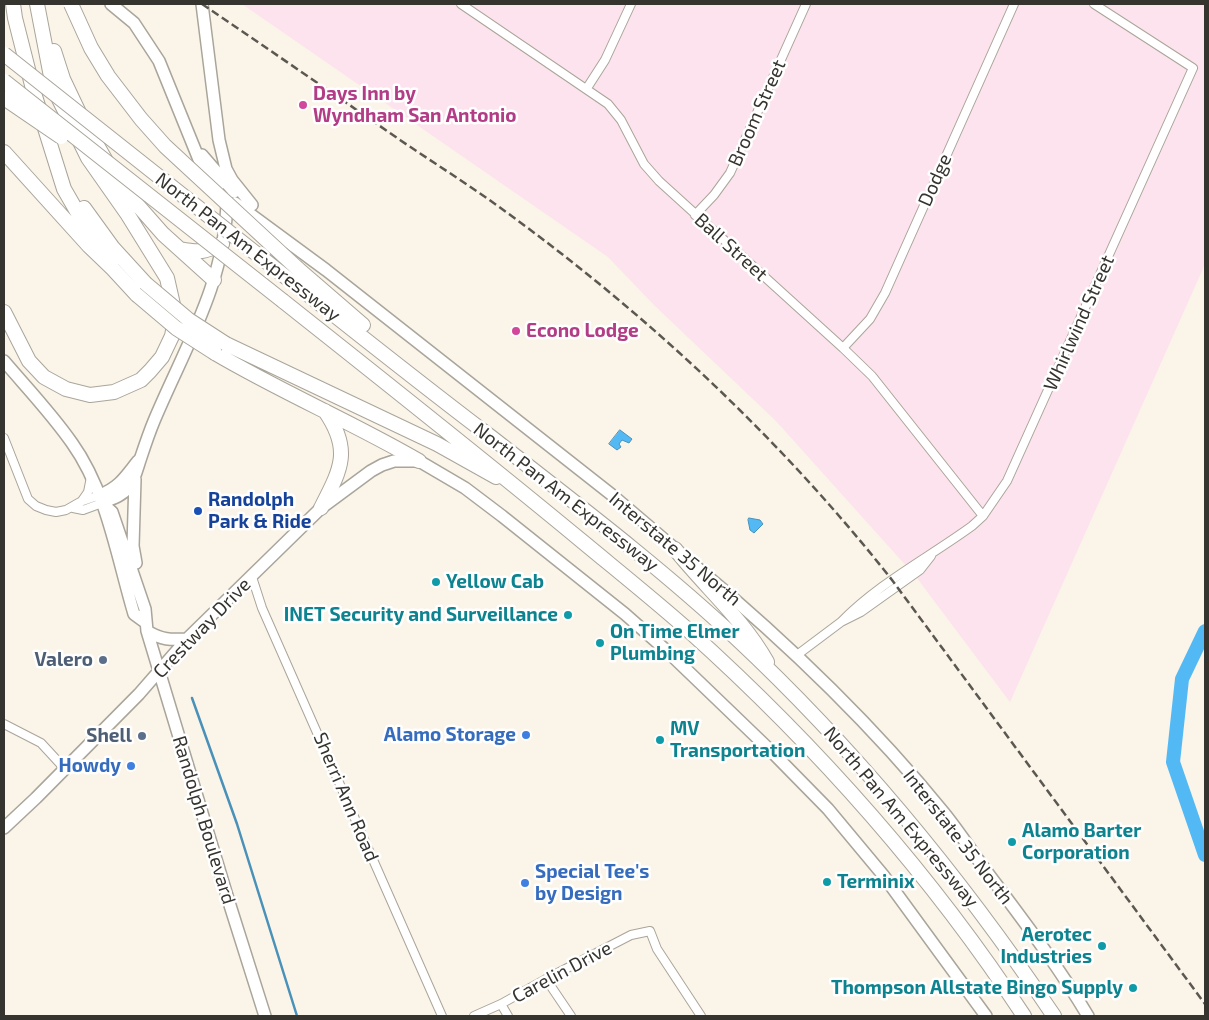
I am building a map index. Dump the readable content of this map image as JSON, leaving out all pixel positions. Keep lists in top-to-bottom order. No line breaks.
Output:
{"streets":{"highway":["North Pan Am Expressway"],"main road":["Interstate 35 North","Crestway Drive","Randolph Boulevard"],"street":["Broom Street","Dodge","Ball Street","Whirlwind Street","Sherri Ann Road","Carelin Drive"]},"crossings":[["Broom Street","Ball Street"],["Dodge","Ball Street"],["Ball Street","Whirlwind Street"],["Whirlwind Street","Interstate 35 North"],["Crestway Drive","Sherri Ann Road"],["Crestway Drive","Randolph Boulevard"]],"places":["Days Inn by Wyndham San Antonio","Econo Lodge","Randolph Park & Ride","Yellow Cab","INET Security and Surveillance","On Time Elmer Plumbing","Valero","Alamo Storage","Shell","MV Transportation","Howdy","Alamo Barter Corporation","Terminix","Special Tee's by Design","Aerotec Industries","Thompson Allstate Bingo Supply"]}
